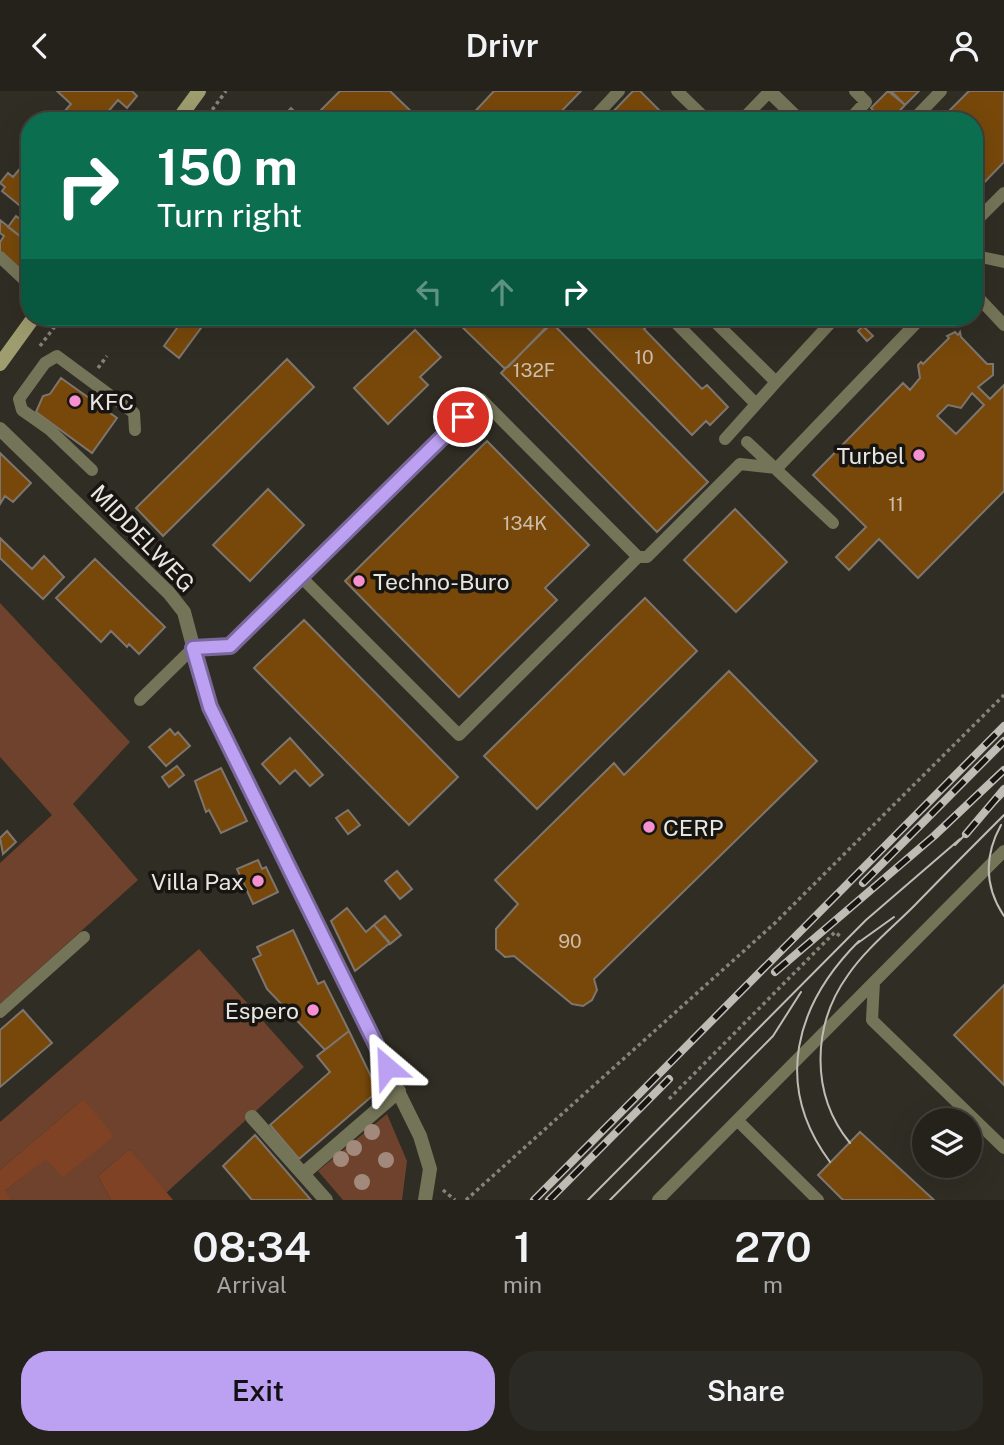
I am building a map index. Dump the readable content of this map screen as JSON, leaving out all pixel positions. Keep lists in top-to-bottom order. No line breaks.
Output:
{"streets":{"street":["MIDDELWEG"]},"places":["KFC","Turbel","Techno-Buro","CERP","Villa Pax","Espero"],"house_numbers":["10","132F","11","134K","90"],"page":{"header":"Drivr","turn":["150 m","Turn right"],"eta":["08:34","Arrival","1","min","270","m"],"buttons":["Exit","Share"]}}
